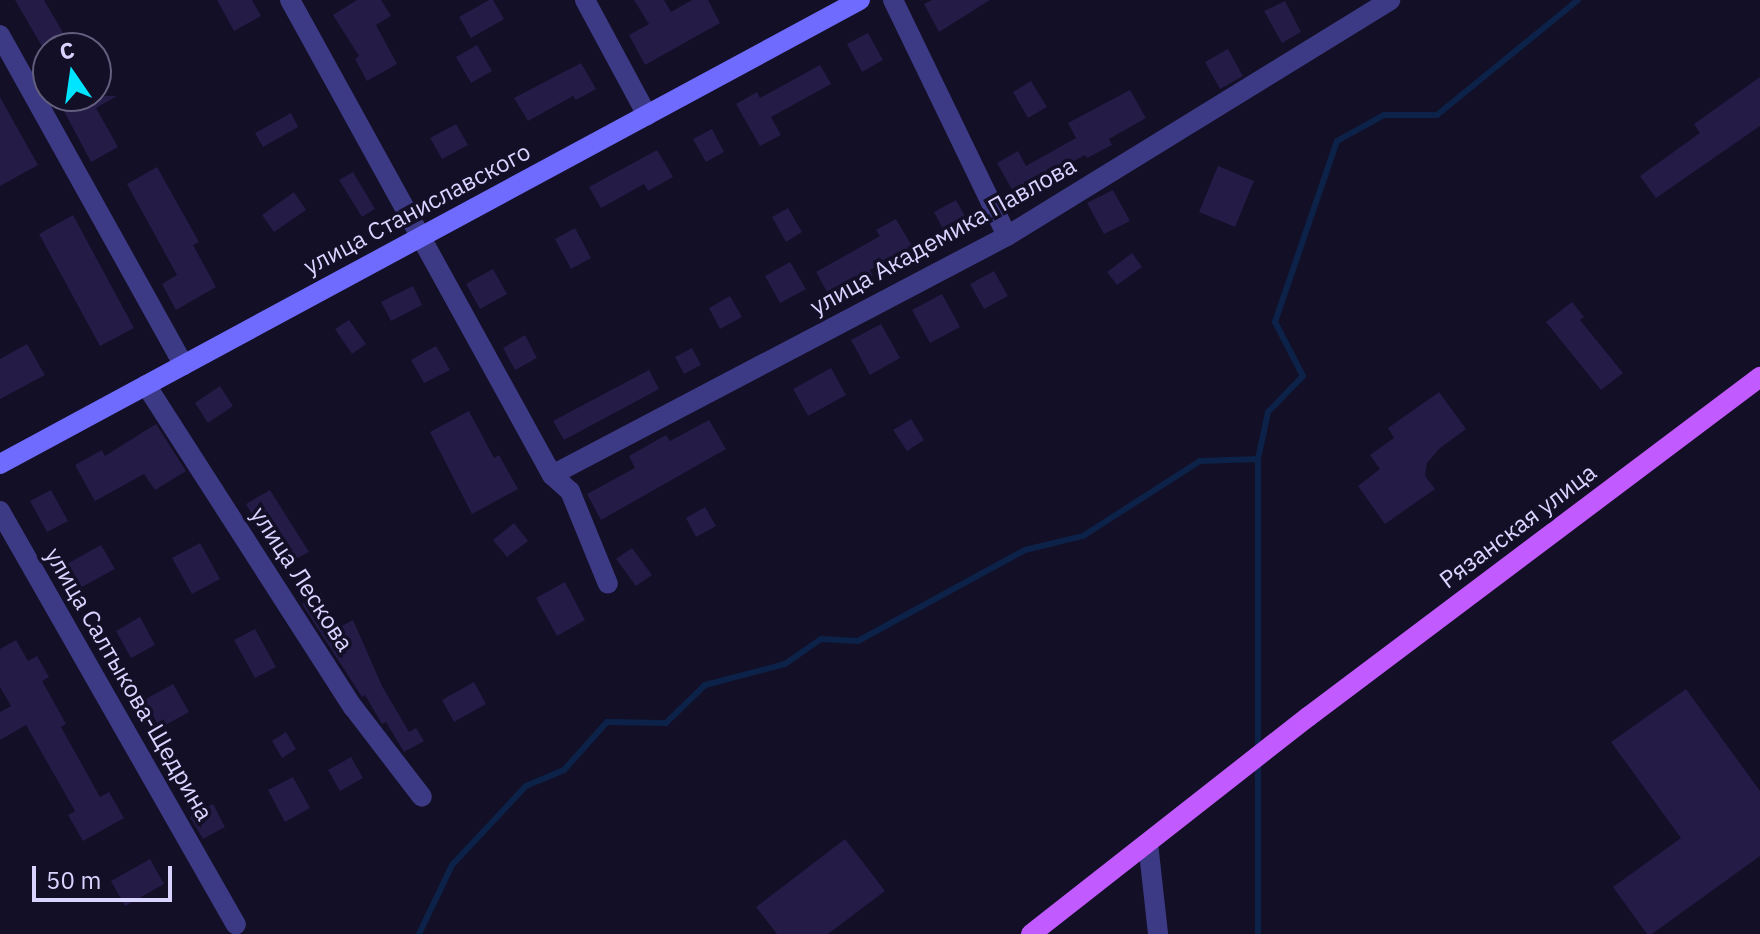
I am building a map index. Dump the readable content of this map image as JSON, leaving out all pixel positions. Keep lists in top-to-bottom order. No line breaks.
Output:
{"streets":{"main road":["Рязанская улица"],"street":["улица Станиславского","улица Академика Павлова","улица Лескова","улица Салтыкова-Щедрина"]},"crossings":[["улица Станиславского","улица Лескова"]],"scale_bar":"50 m","north":"top"}
